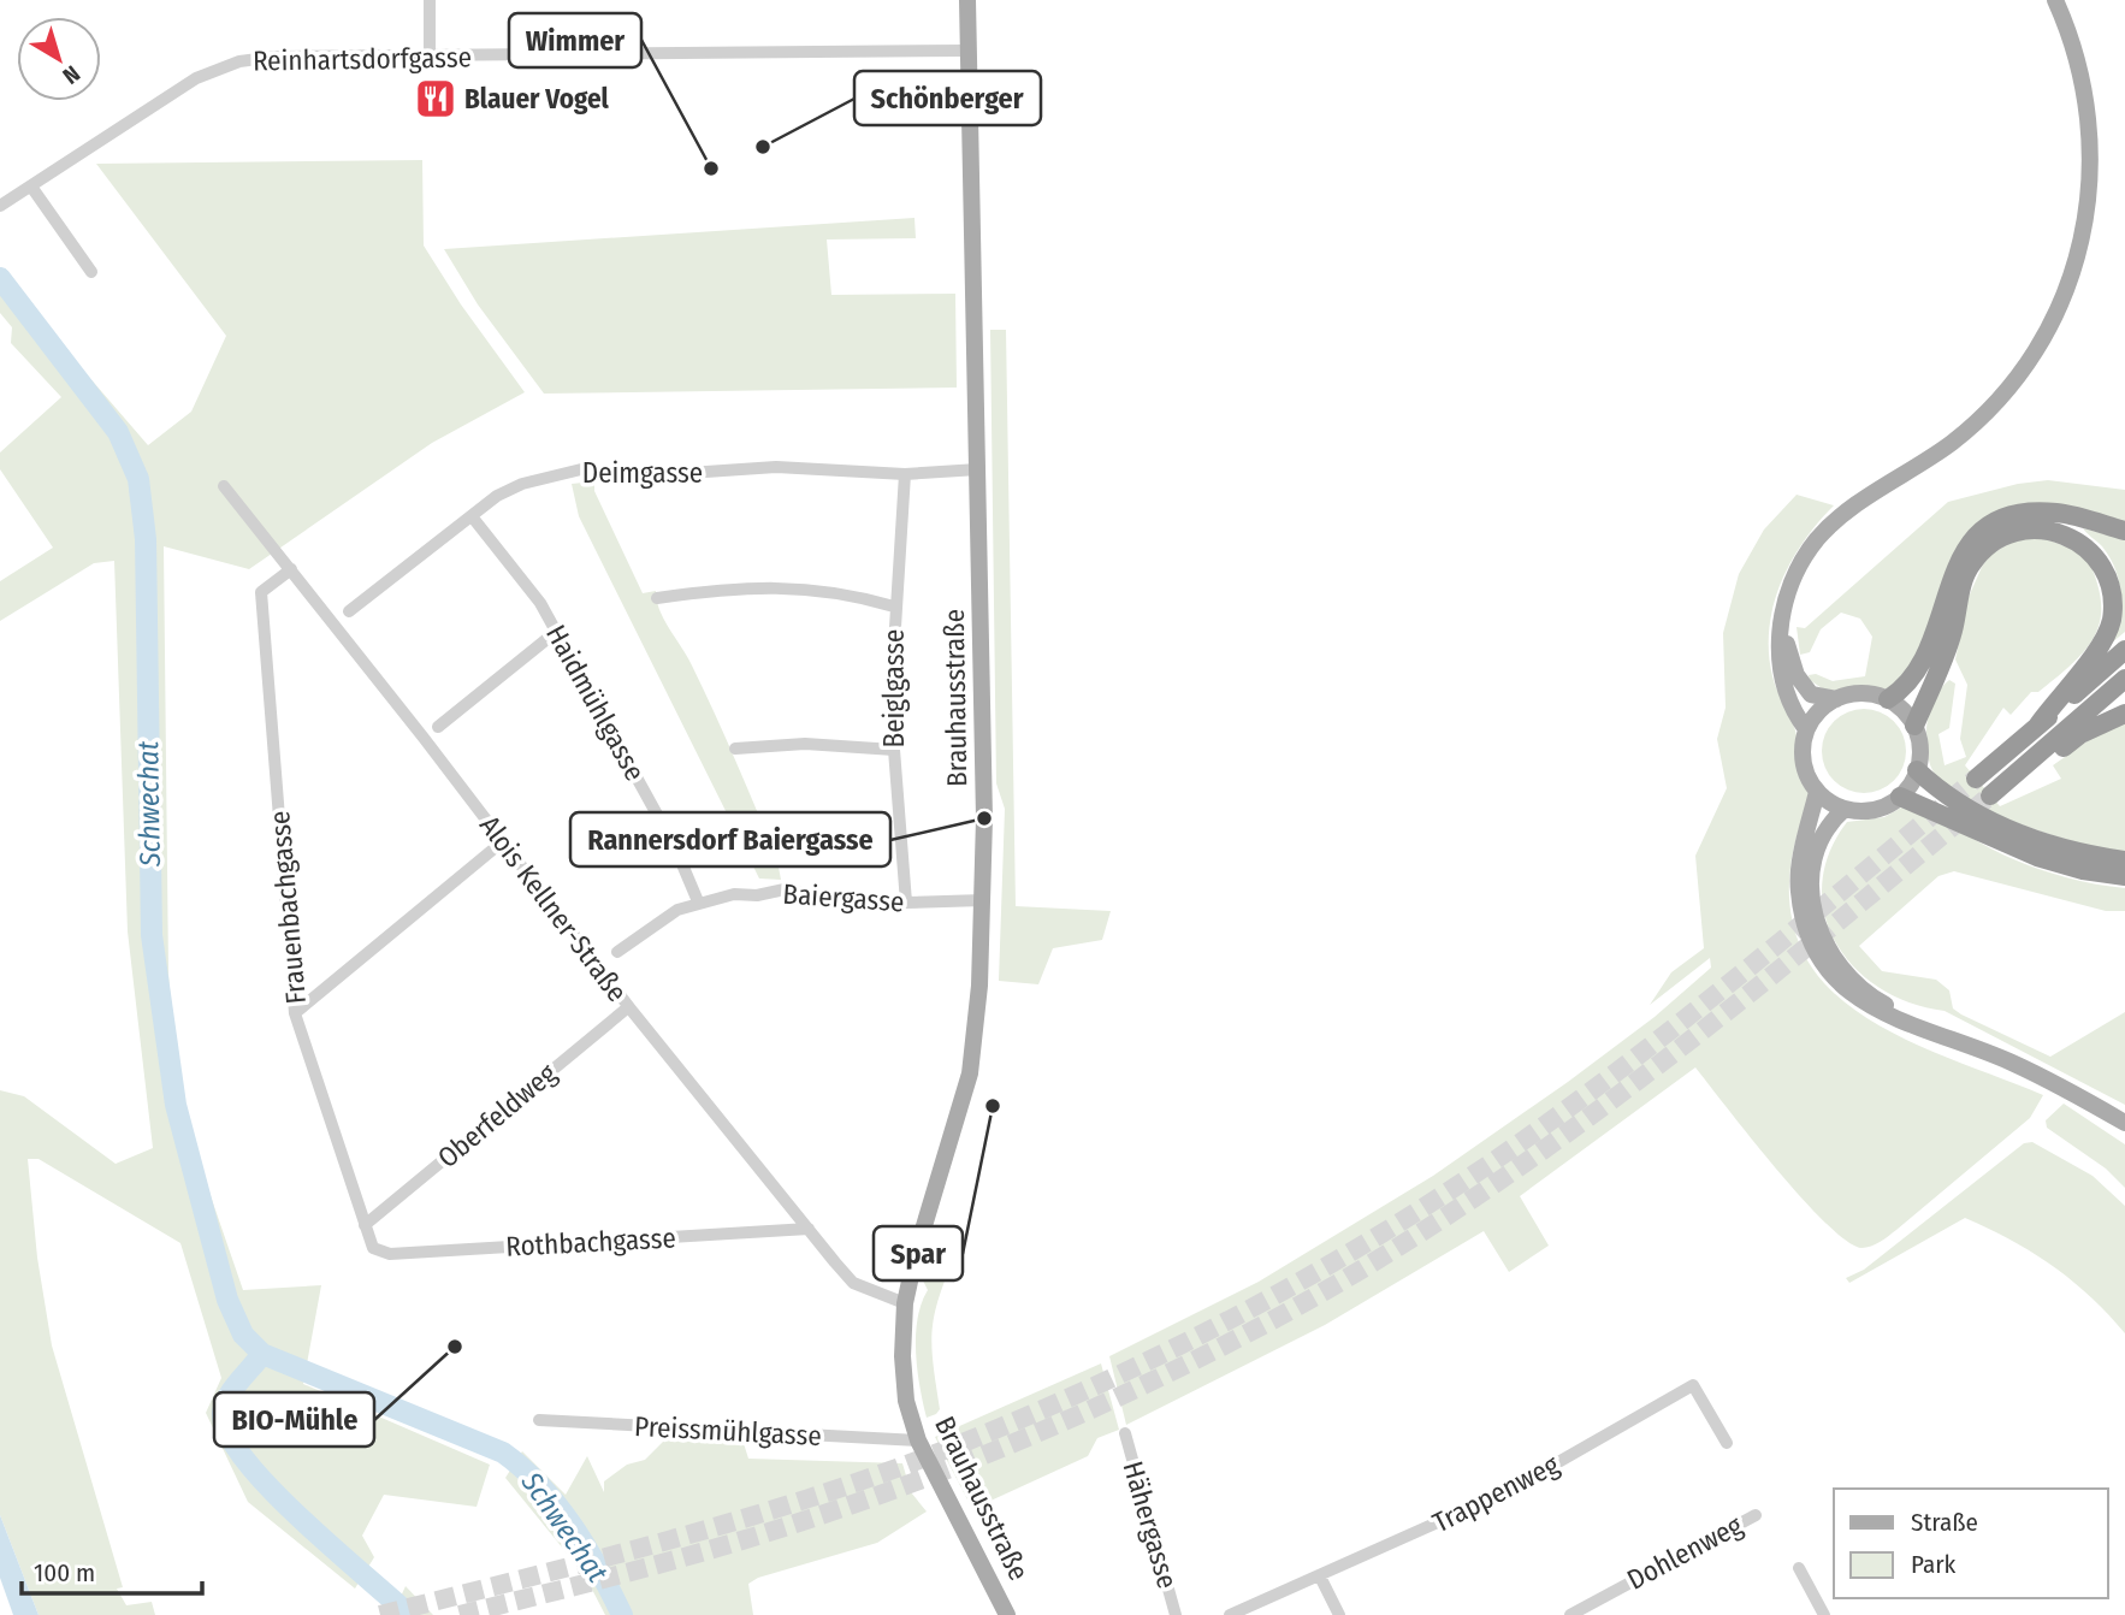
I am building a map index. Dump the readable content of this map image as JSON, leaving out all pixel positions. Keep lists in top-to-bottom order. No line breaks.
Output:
{"streets":{"main road":["Brauhausstraße"],"street":["Reinhartsdorfgasse","Deimgasse","Beiglgasse","Haidmühlgasse","Baiergasse","Frauenbachgasse","Alois Kellner-Straße","Oberfeldweg","Rothbachgasse","Preissmühlgasse","Trappenweg","Hähergasse","Dohlenweg"]},"crossings":[["Reinhartsdorfgasse","Brauhausstraße"],["Deimgasse","Beiglgasse"],["Deimgasse","Brauhausstraße"],["Deimgasse","Haidmühlgasse"],["Beiglgasse","Baiergasse"],["Brauhausstraße","Baiergasse"],["Brauhausstraße","Alois Kellner-Straße"],["Brauhausstraße","Preissmühlgasse"],["Haidmühlgasse","Baiergasse"],["Frauenbachgasse","Alois Kellner-Straße"],["Frauenbachgasse","Oberfeldweg"],["Frauenbachgasse","Rothbachgasse"],["Alois Kellner-Straße","Oberfeldweg"],["Alois Kellner-Straße","Rothbachgasse"]],"water":["Schwechat"],"places":{"restaurant":["Blauer Vogel"],"other":["Schönberger","Wimmer","Rannersdorf Baiergasse","Spar","BIO-Mühle"]},"legend":["Straße","Park"],"scale_bar":"100 m","north":"bottom right"}
